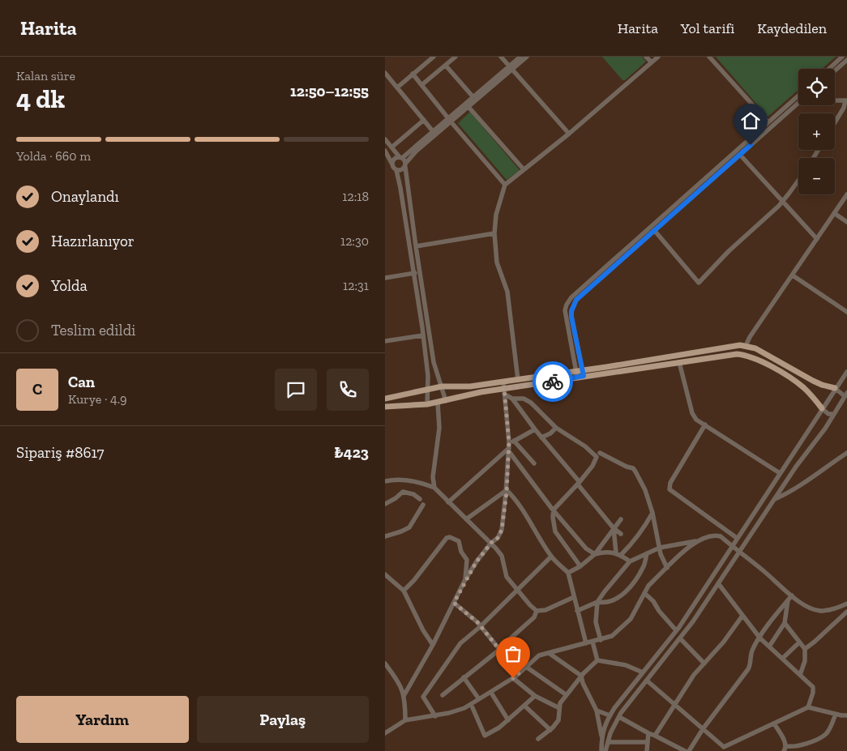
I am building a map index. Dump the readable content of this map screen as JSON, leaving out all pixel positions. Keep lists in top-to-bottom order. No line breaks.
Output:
{"page":{"header":"Harita","nav":["Harita","Yol tarifi","Kaydedilen"],"heading":["4 dk","Kalan süre","12:50–12:55"],"panel":["Can","Kurye · 4.9","Sipariş #8617","₺423"],"map_buttons":["+","−"],"bar":"Yolda · 660 m","list":[["Onaylandı","12:18"],["Hazırlanıyor","12:30"],["Yolda","12:31"],"Teslim edildi"],"round":"C","buttons":["Yardım","Paylaş"]}}
